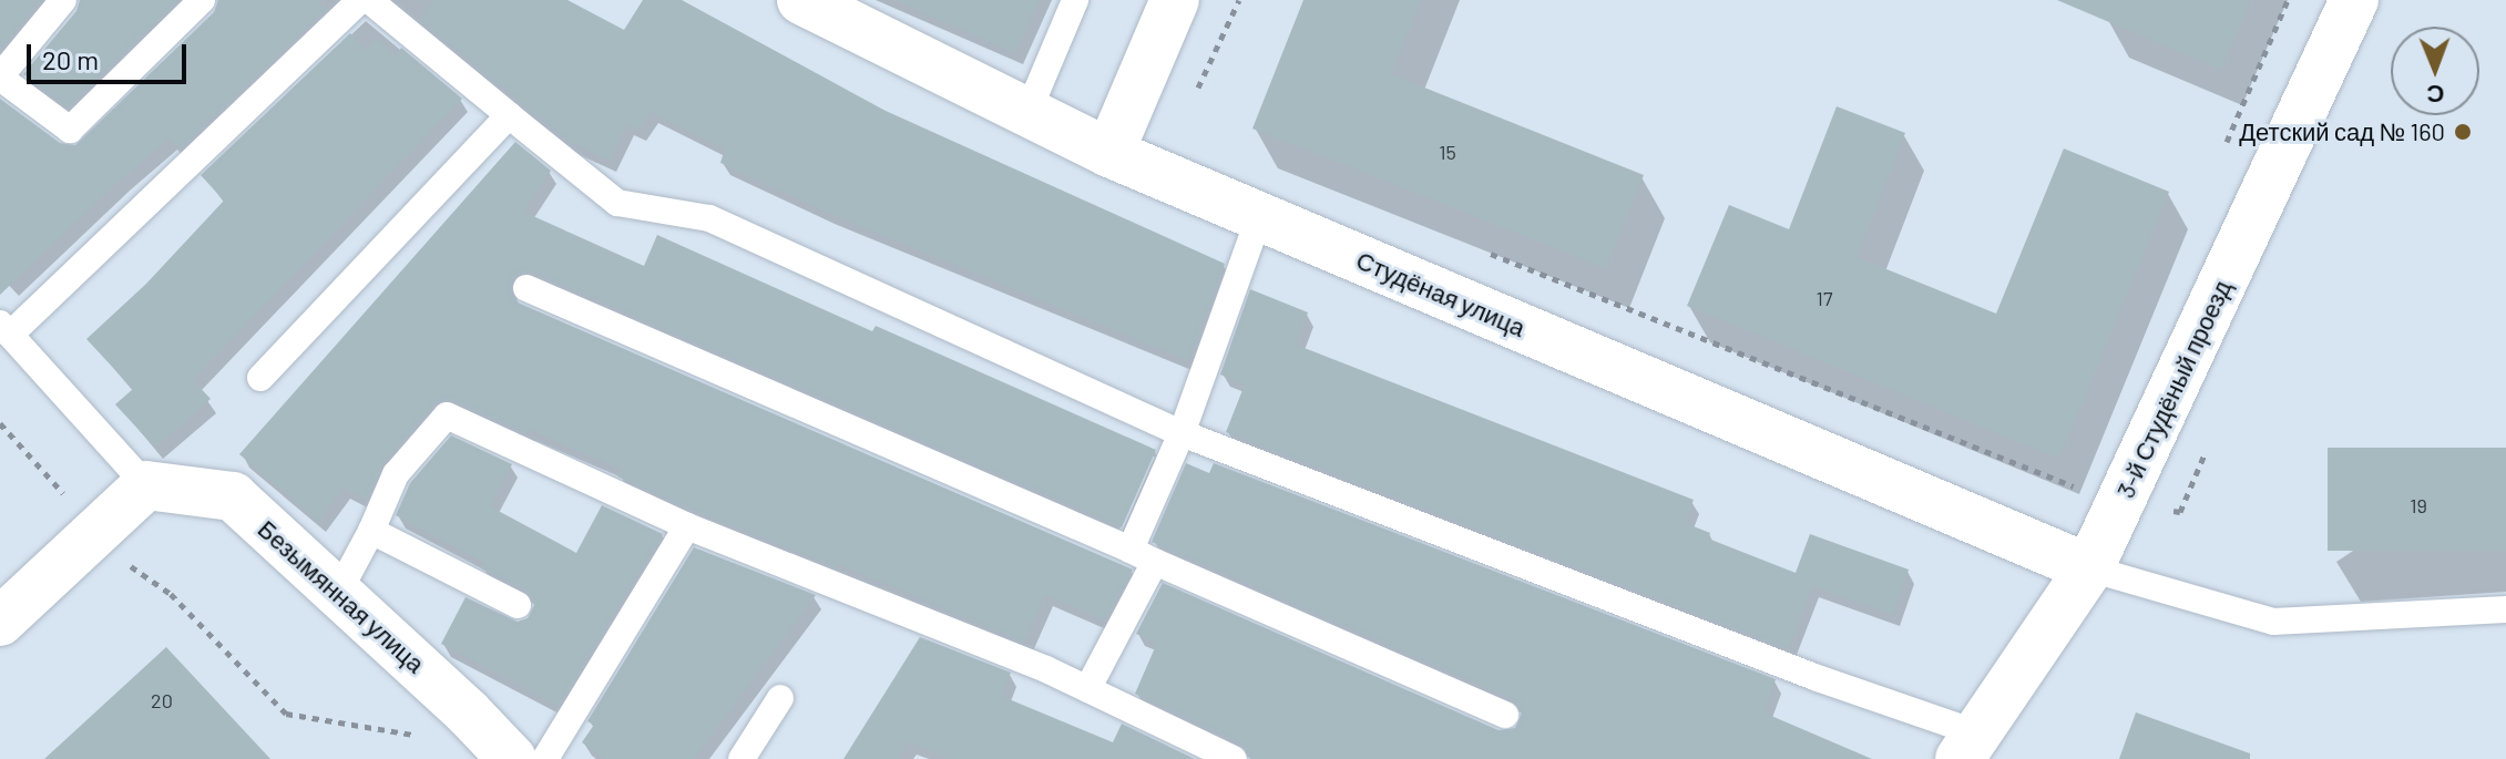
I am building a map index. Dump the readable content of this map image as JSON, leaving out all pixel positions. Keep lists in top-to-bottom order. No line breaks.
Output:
{"streets":{"street":["Студёная улица","3-й Студёный проезд","Безымянная улица"]},"crossings":[["Студёная улица","3-й Студёный проезд"]],"places":["Детский сад № 160"],"house_numbers":["15","17","19","20"],"scale_bar":"20 m","north":"bottom"}
